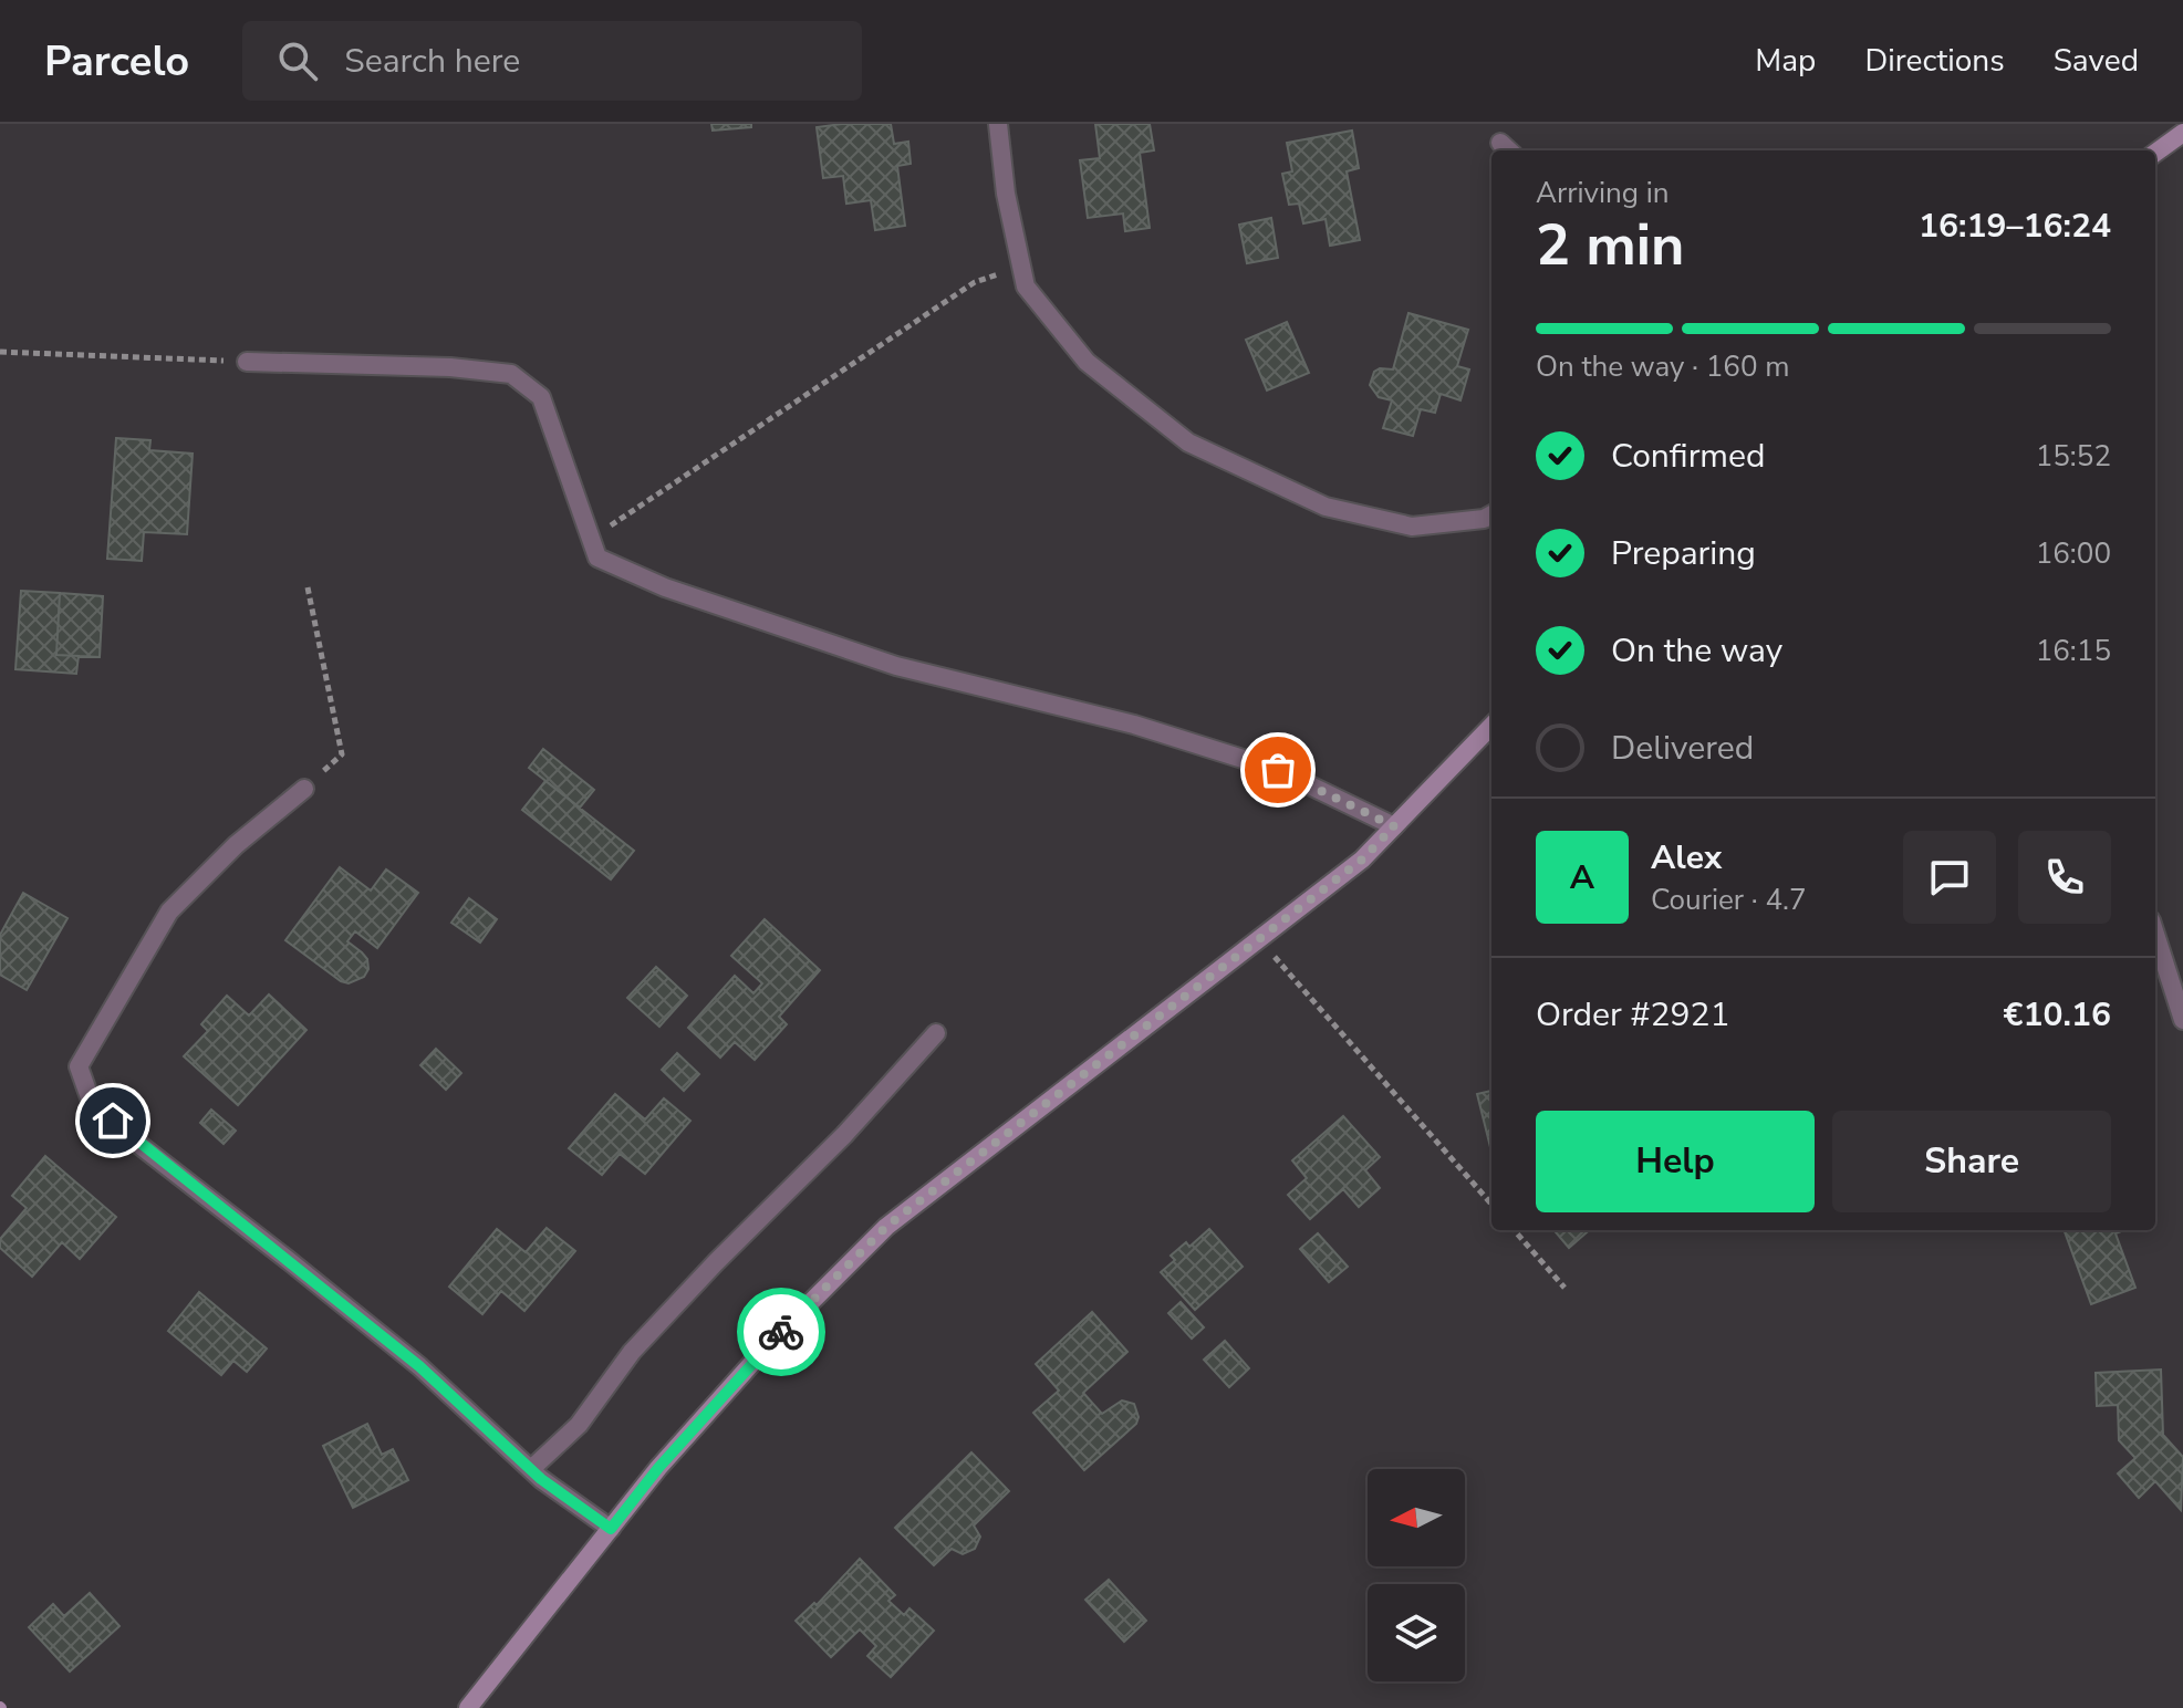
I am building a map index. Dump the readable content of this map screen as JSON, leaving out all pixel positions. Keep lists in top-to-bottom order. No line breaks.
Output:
{"north":"left","page":{"header":"Parcelo","search":"Search here","nav":["Map","Directions","Saved"],"heading":["2 min","Arriving in","16:19–16:24"],"panel":["Alex","Courier · 4.7","Order #2921","€10.16"],"bar":"On the way · 160 m","list":[["Confirmed","15:52"],["Preparing","16:00"],["On the way","16:15"],"Delivered"],"round":"A","buttons":["Help","Share"]}}
